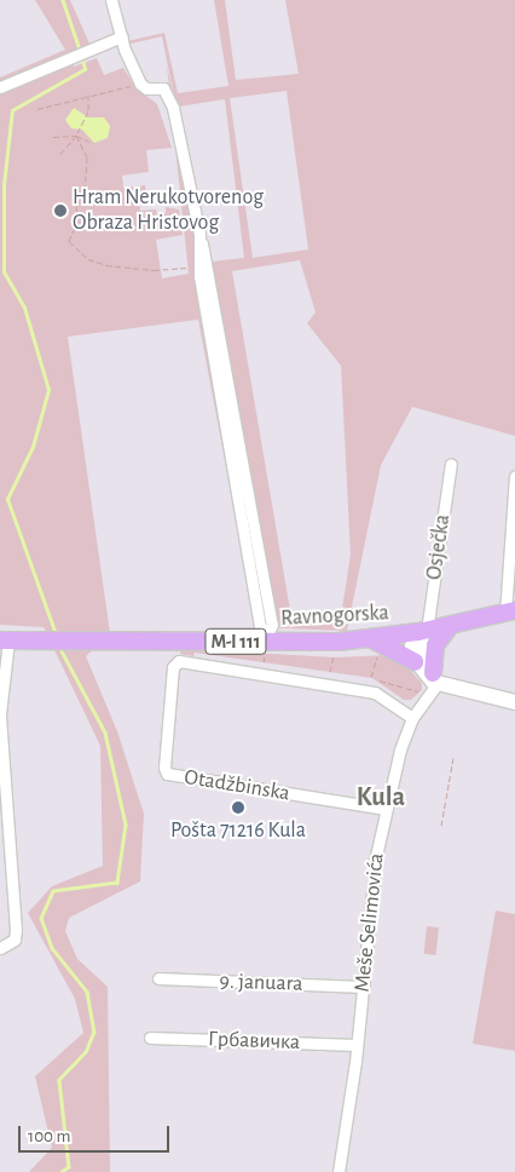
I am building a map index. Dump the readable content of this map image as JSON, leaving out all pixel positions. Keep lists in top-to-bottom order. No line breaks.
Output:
{"streets":{"main road":["Ravnogorska","M-I 111"],"street":["Osječka","Otadžbinska","Meše Selimovića","9. januara","Грбавичка"]},"crossings":[["Osječka","Ravnogorska"],["Otadžbinska","Meše Selimovića"],["Meše Selimovića","9. januara"],["Meše Selimovića","Грбавичка"]],"districts":["Kula"],"places":["Hram Nerukotvorenog Obraza Hristovog","Pošta 71216 Kula"],"scale_bar":"100 m"}
